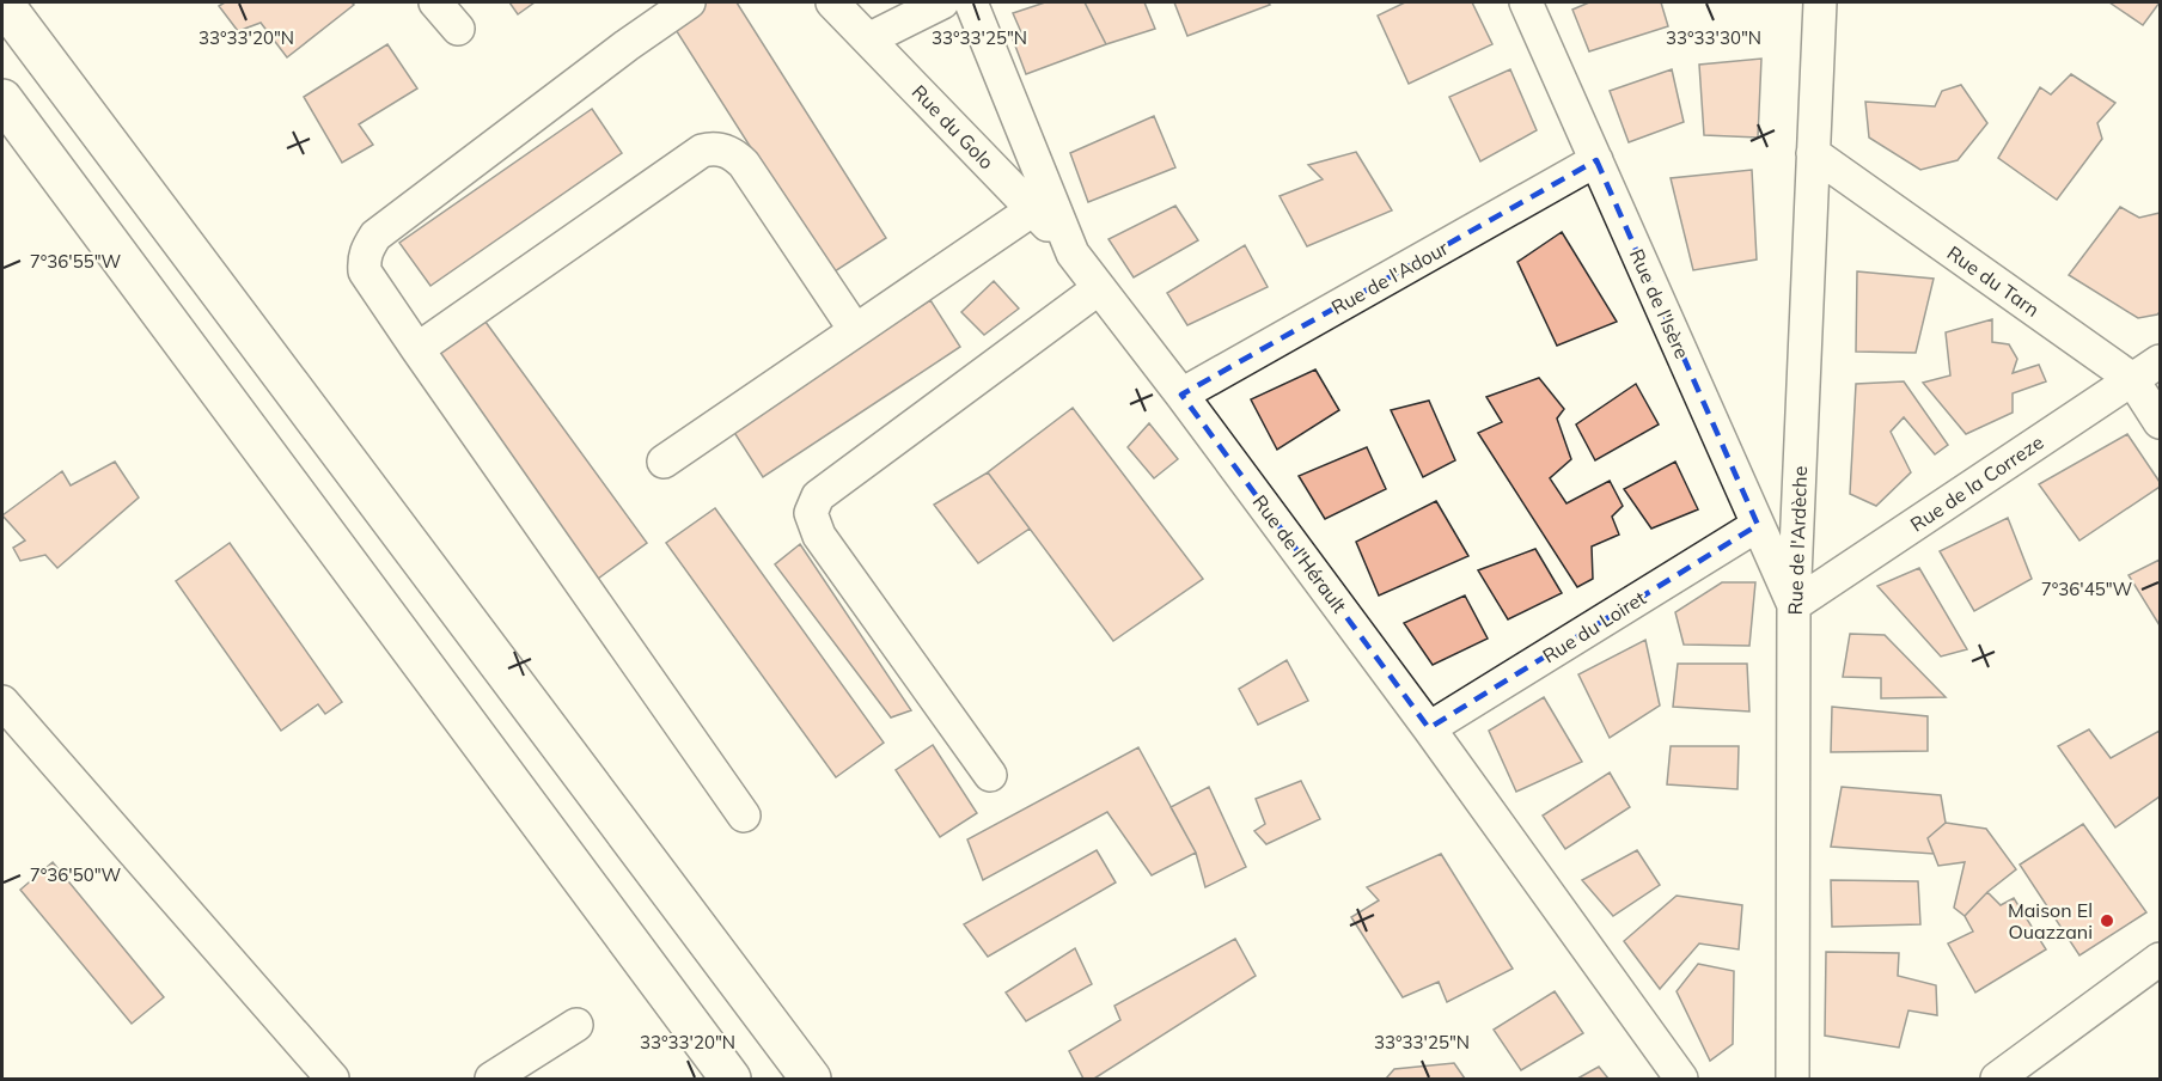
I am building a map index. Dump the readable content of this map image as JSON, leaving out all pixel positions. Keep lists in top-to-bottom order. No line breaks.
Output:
{"streets":{"street":["Rue du Golo","Rue de l'Adour","Rue du Tarn","Rue de l'Isère","Rue de la Correze","Rue de l'Ardèche","Rue de l'Hérault","Rue du Loiret"]},"crossings":[["Rue du Golo","Rue de l'Hérault"],["Rue de l'Adour","Rue de l'Isère"],["Rue de l'Adour","Rue de l'Hérault"],["Rue du Tarn","Rue de la Correze"],["Rue du Tarn","Rue de l'Ardèche"],["Rue de l'Isère","Rue de la Correze"],["Rue de l'Isère","Rue de l'Ardèche"],["Rue de l'Isère","Rue du Loiret"],["Rue de la Correze","Rue de l'Ardèche"],["Rue de l'Hérault","Rue du Loiret"]],"places":["Maison El Ouazzani"],"coordinates":["33°33'20\"N","33°33'25\"N","33°33'30\"N","7°36'55\"W","7°36'45\"W","7°36'50\"W"]}
